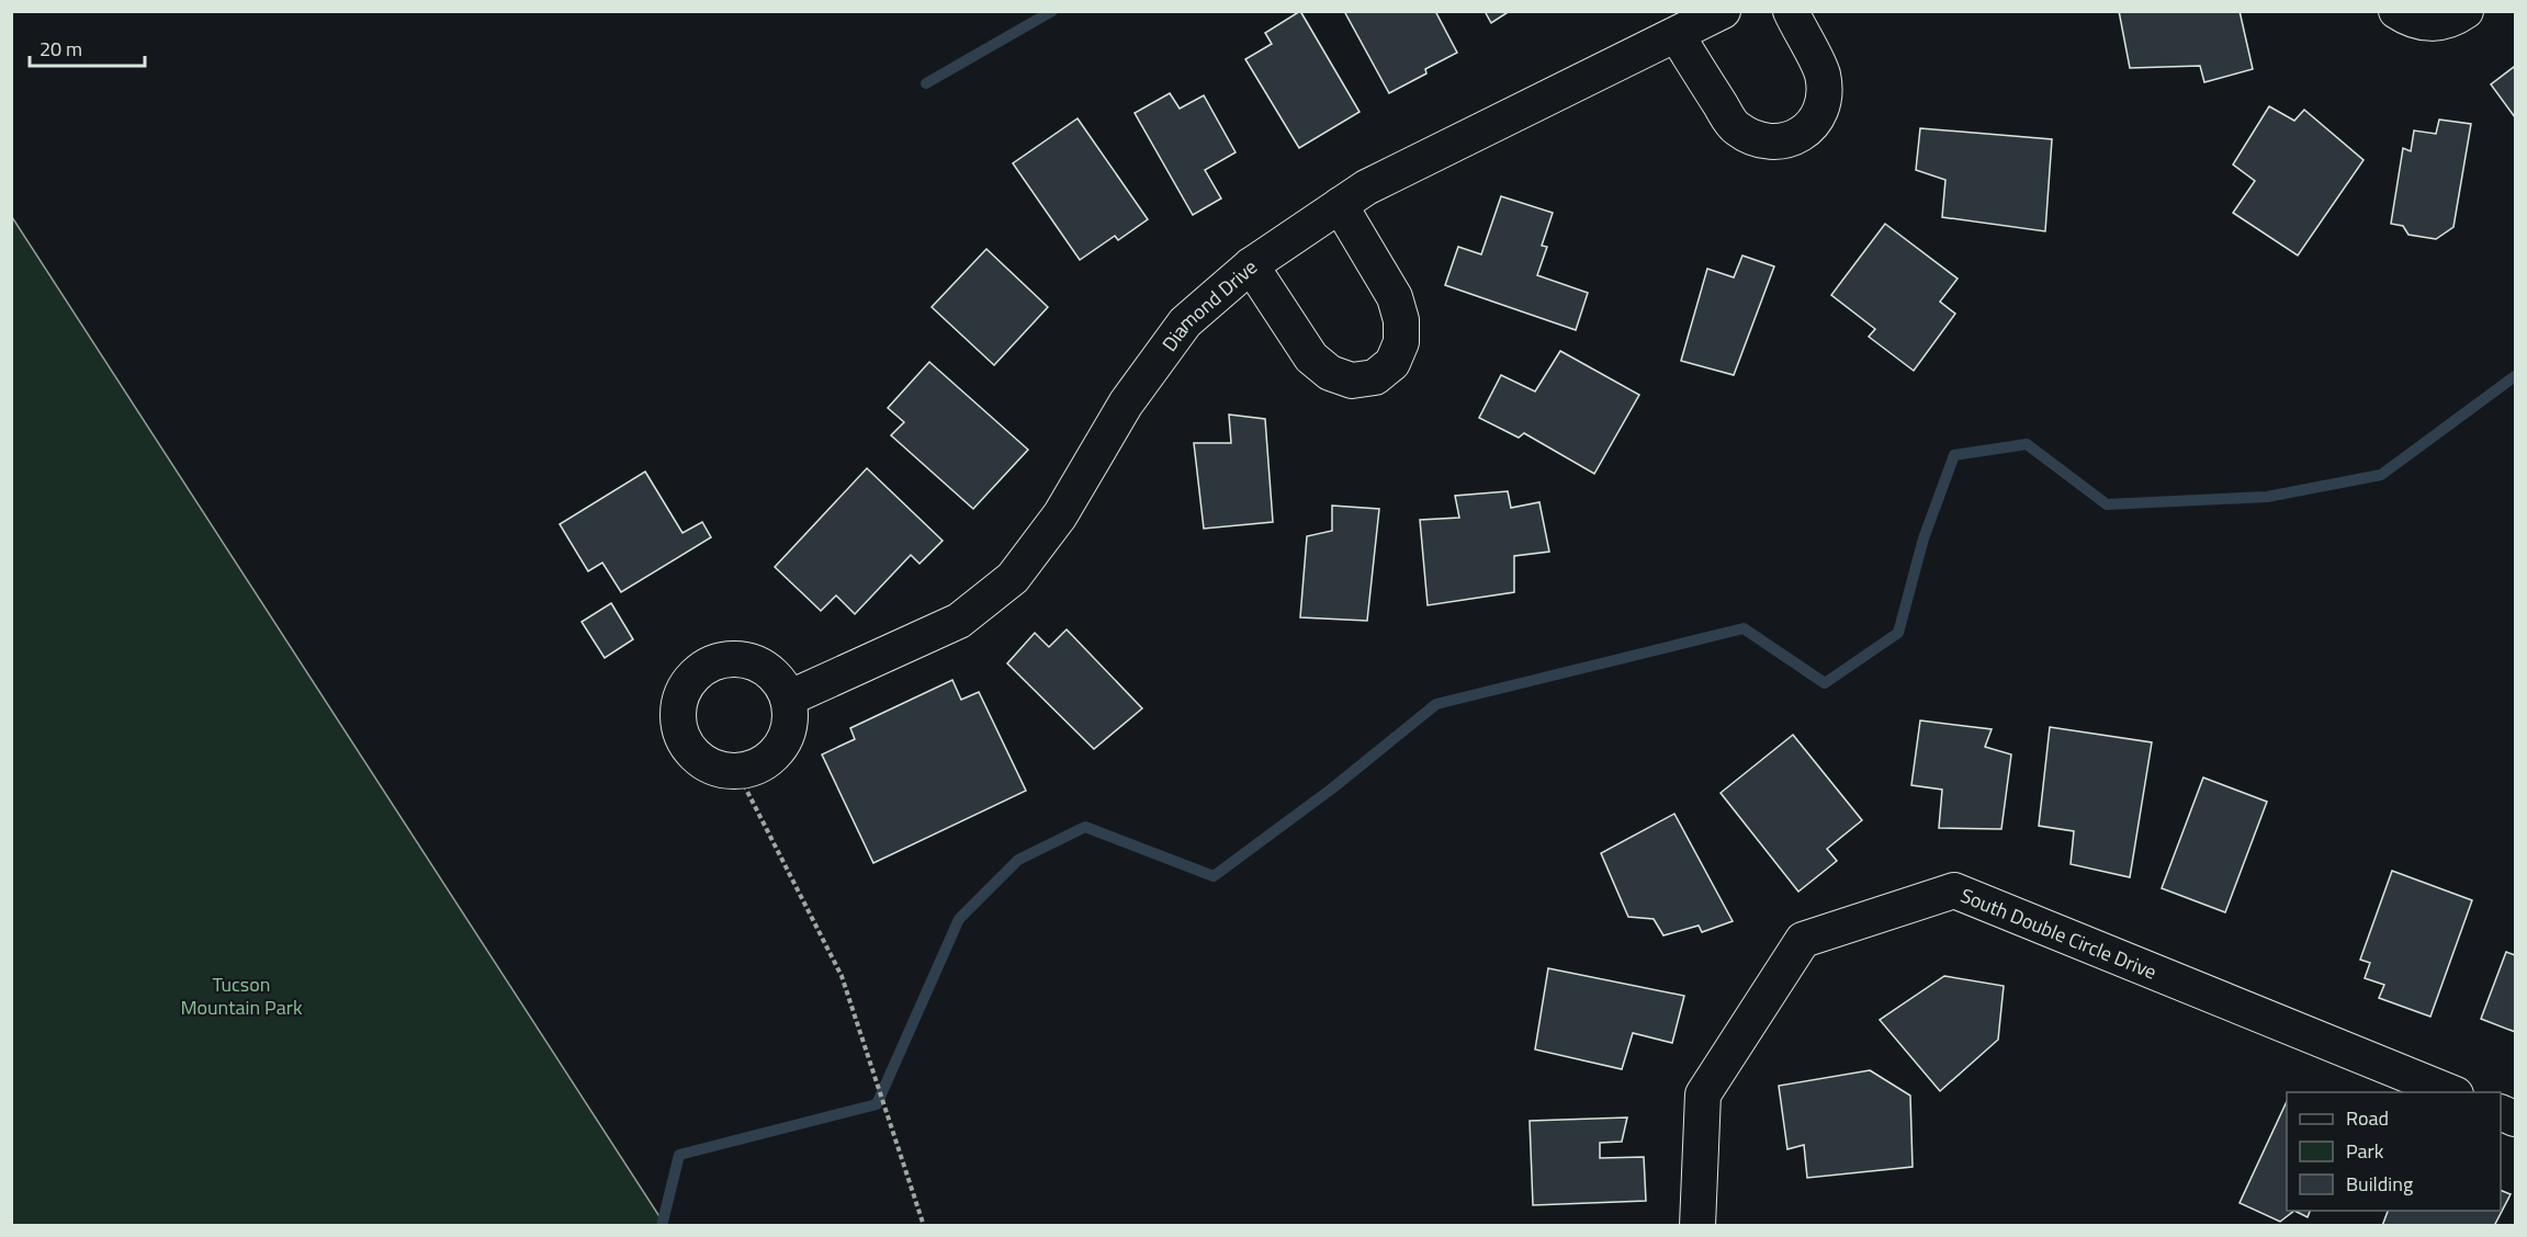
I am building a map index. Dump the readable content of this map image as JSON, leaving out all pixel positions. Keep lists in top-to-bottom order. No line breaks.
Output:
{"streets":{"street":["Diamond Drive","South Double Circle Drive"]},"parks":["Tucson Mountain Park"],"legend":["Road","Park","Building"],"scale_bar":"20 m"}
